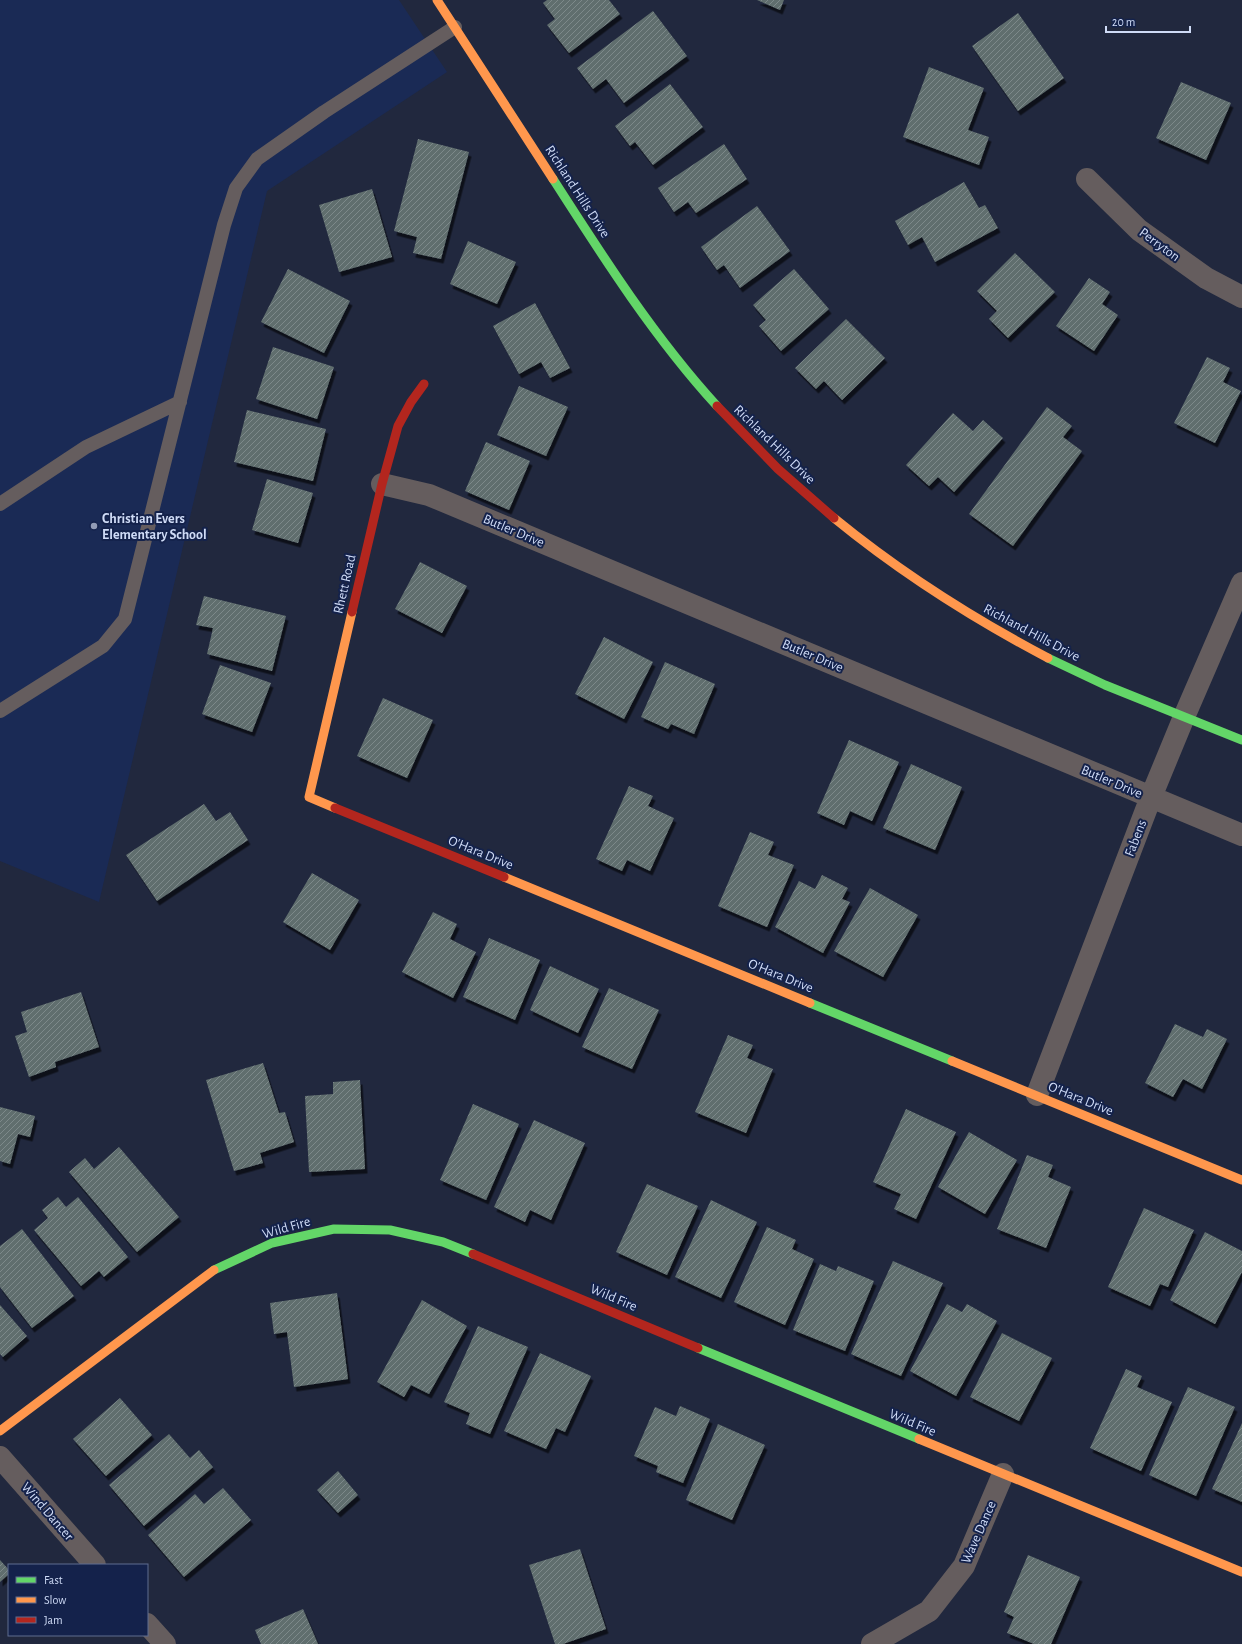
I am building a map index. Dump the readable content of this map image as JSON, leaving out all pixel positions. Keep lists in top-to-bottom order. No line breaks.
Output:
{"streets":{"street":["Richland Hills Drive","Perryton","Butler Drive","Rhett Road","Fabens","O'Hara Drive","Wild Fire","Wind Dancer","Wave Dance"]},"crossings":[["Richland Hills Drive","Fabens"],["Butler Drive","Rhett Road"],["Butler Drive","Fabens"],["Rhett Road","O'Hara Drive"],["Fabens","O'Hara Drive"],["Wild Fire","Wave Dance"]],"places":["Christian Evers Elementary School"],"legend":["Fast","Slow","Jam"],"scale_bar":"20 m"}
